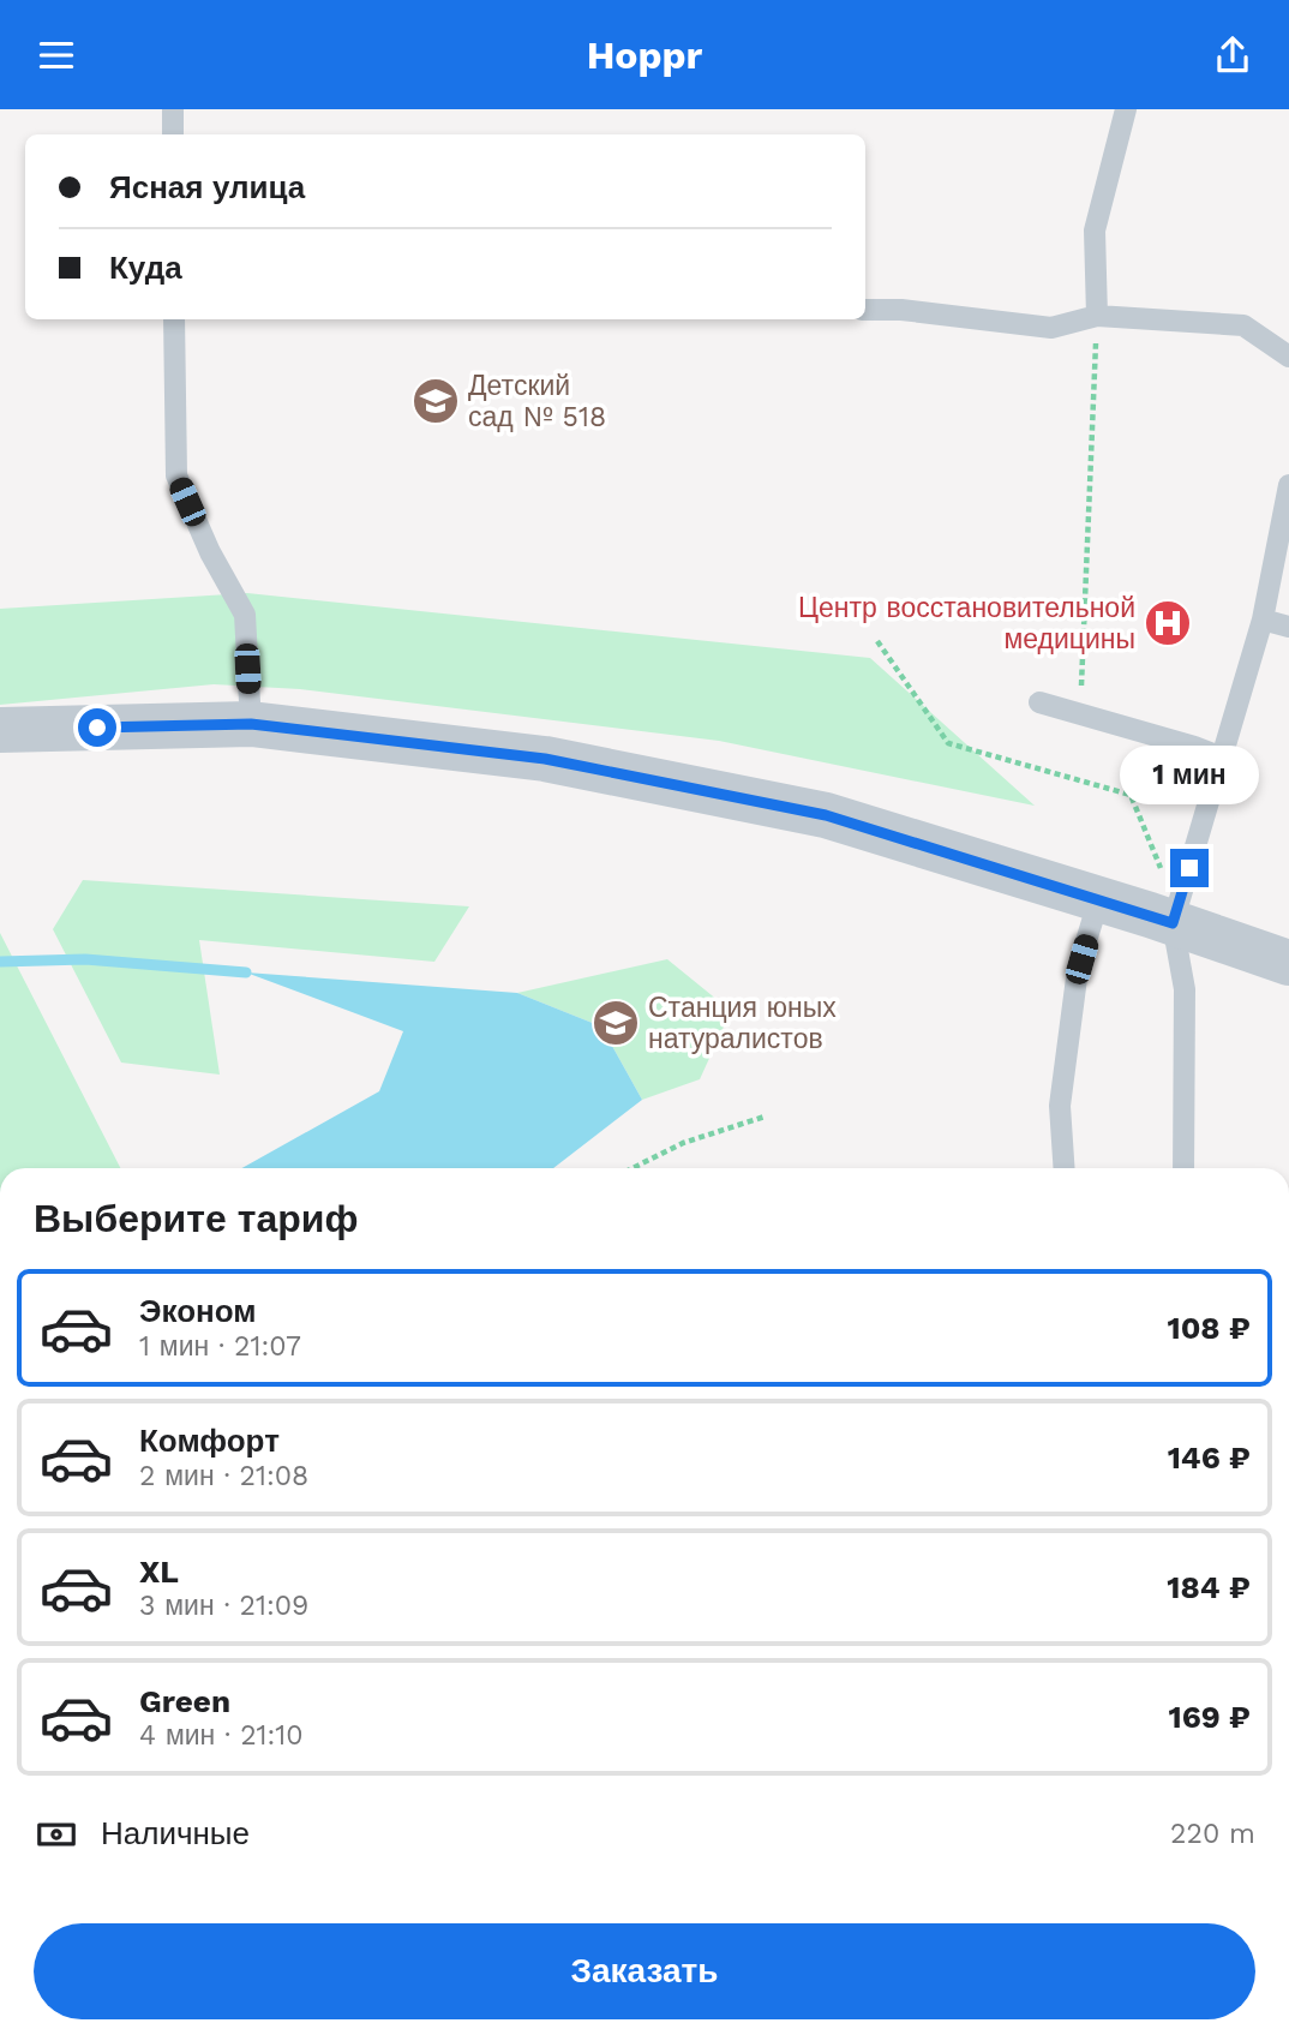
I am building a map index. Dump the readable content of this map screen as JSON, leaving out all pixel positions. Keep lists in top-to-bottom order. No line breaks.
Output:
{"places":{"school or university":["Детский сад № 518","Станция юных натуралистов"],"hospital":["Центр восстановительной медицины"]},"page":{"header":"Hoppr","banner":["Ясная улица","Куда"],"bubble":"1 мин","heading":"Выберите тариф","list":[{"name":"Эконом","note":"1 мин · 21:07","value":"108 ₽"},{"name":"Комфорт","note":"2 мин · 21:08","value":"146 ₽"},{"name":"XL","note":"3 мин · 21:09","value":"184 ₽"},{"name":"Green","note":"4 мин · 21:10","value":"169 ₽"}],"pay":["Наличные","220 m"],"buttons":"Заказать"}}
